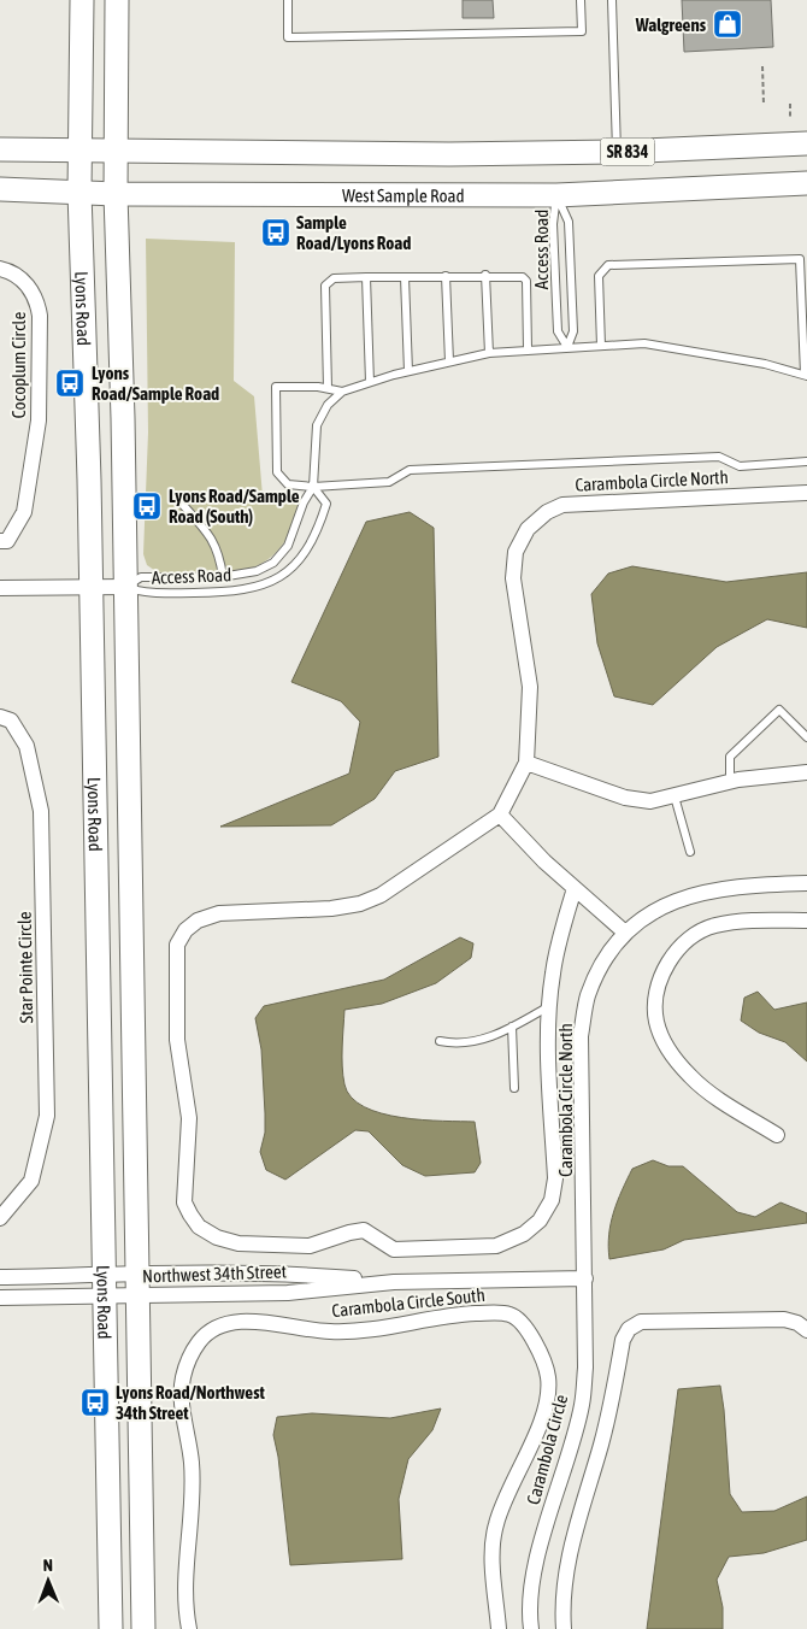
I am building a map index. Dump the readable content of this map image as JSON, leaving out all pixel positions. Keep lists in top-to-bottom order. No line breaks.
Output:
{"streets":{"main road":["SR 834","West Sample Road","Lyons Road"],"street":["Cocoplum Circle","Carambola Circle North","Star Pointe Circle","Northwest 34th Street","Carambola Circle South","Carambola Circle"],"lane":["Access Road"]},"crossings":[["SR 834","Lyons Road"],["West Sample Road","Access Road"],["West Sample Road","Lyons Road"],["Access Road","Lyons Road"],["Lyons Road","Northwest 34th Street"],["Carambola Circle North","Northwest 34th Street"],["Carambola Circle North","Carambola Circle"],["Northwest 34th Street","Carambola Circle"]],"places":{"shop":["Walgreens"],"bus stop":["Sample Road/Lyons Road","Lyons Road/Sample Road","Lyons Road/Sample Road (South)","Lyons Road/Northwest 34th Street"]},"north":"top"}
